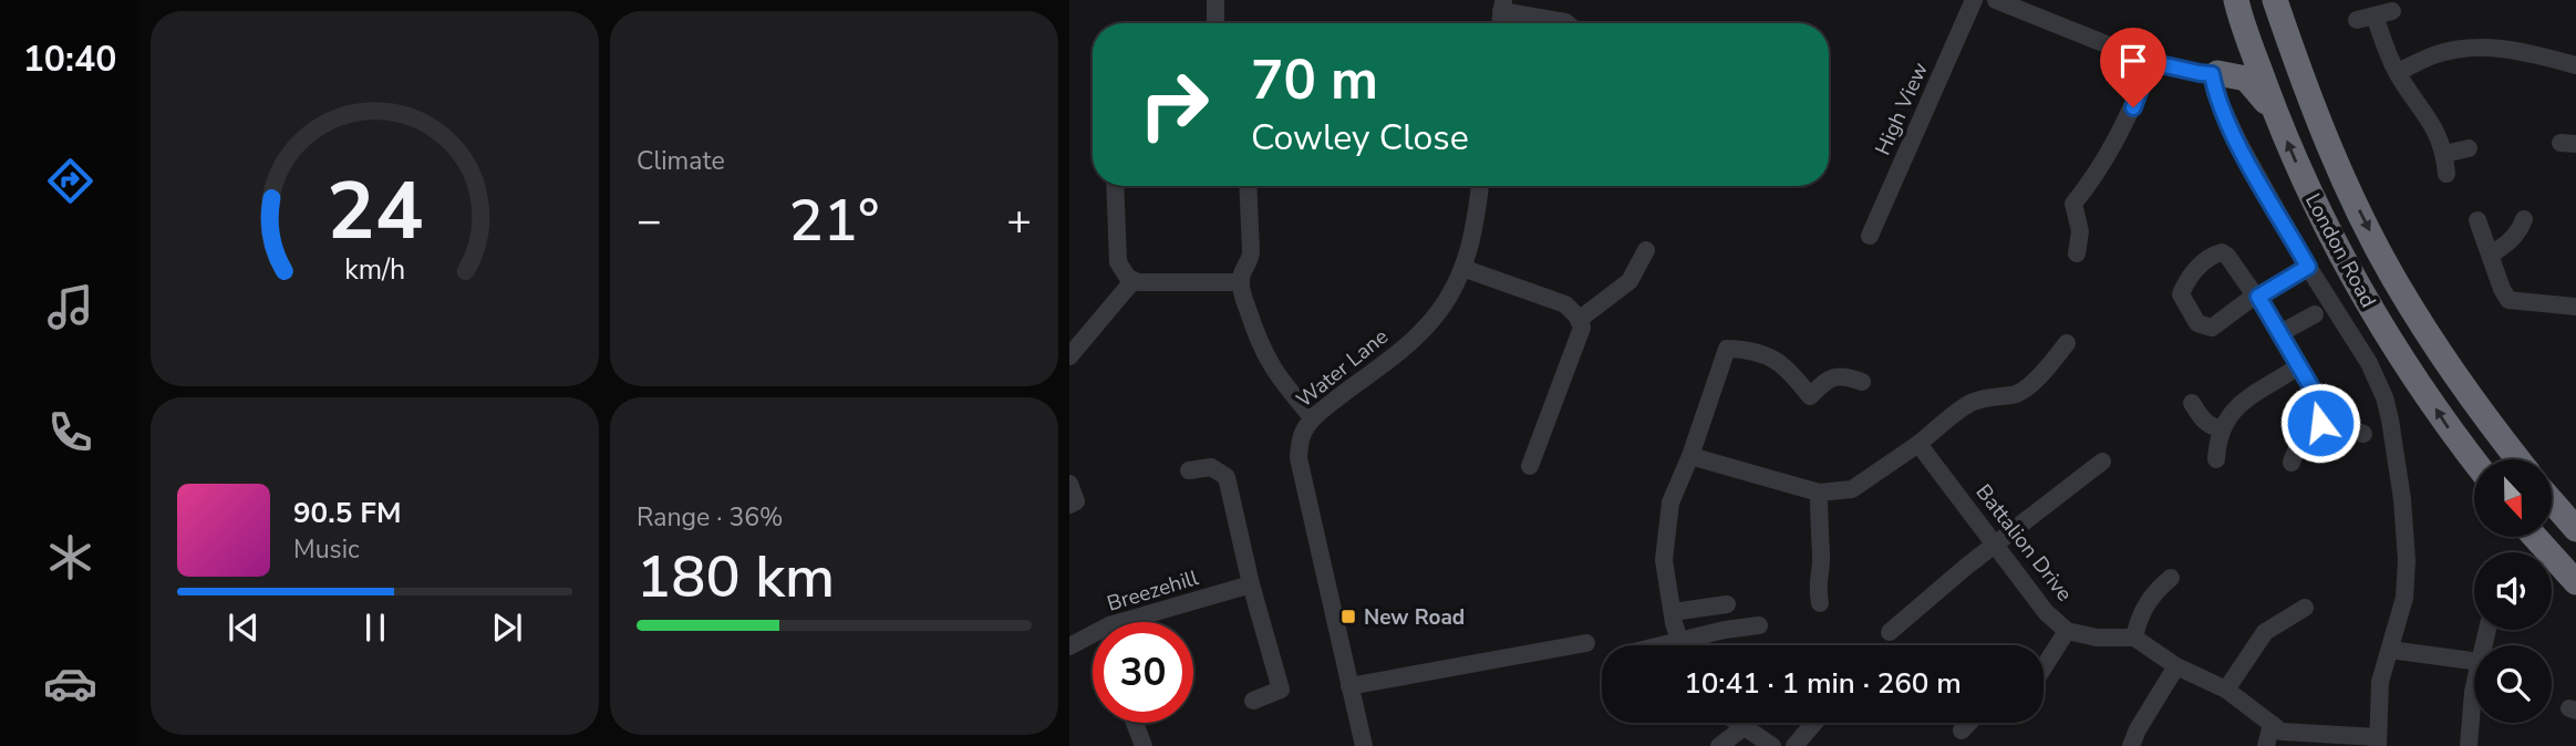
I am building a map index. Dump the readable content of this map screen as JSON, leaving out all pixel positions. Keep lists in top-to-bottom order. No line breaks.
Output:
{"streets":{"highway":["London Road"],"street":["High View","Water Lane","Battalion Drive","Breezehill"]},"places":{"transit":["New Road"]},"north":"bottom","page":{"tabs":"10:40","tile":["Climate",["Range · 36%","180 km"]],"turn":["70 m","Cowley Close"],"heat":["−","21°","+"],"song":["90.5 FM","Music"],"limit":"30","trip":"10:41 · 1 min · 260 m","gauge":["24","km/h"]}}
